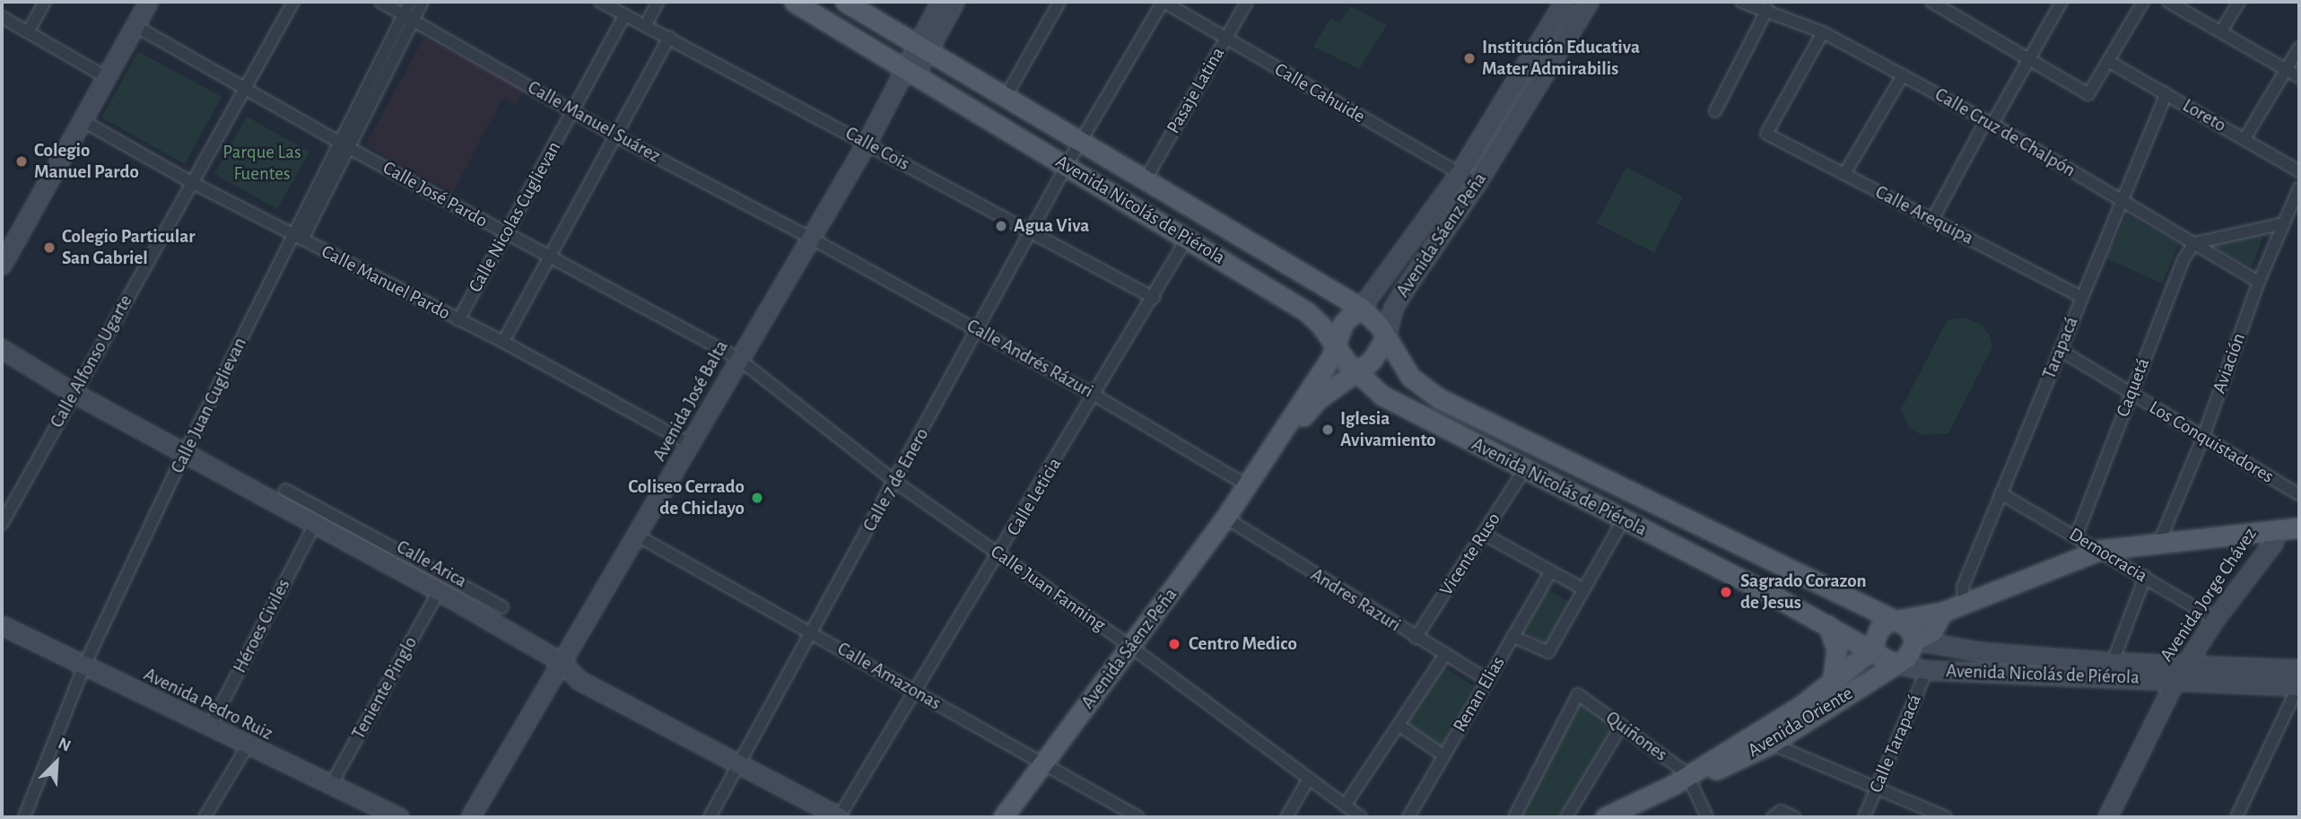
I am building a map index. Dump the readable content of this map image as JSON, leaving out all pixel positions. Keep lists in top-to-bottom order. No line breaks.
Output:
{"streets":{"main road":["Avenida Nicolás de Piérola","Avenida Sáenz Peña","Avenida Oriente"],"street":["Pasaje Latina","Calle Cahuide","Loreto","Calle Manuel Suárez","Calle Cruz de Chalpón","Calle Cois","Calle José Pardo","Calle Arequipa","Calle Nicolas Cuglievan","Calle Manuel Pardo","Tarapacá","Calle Andrés Rázuri","Calle Alfonso Ugarte","Aviación","Caquetá","Avenida José Balta","Calle Juan Cuglievan","Los Conquistadores","Calle 7 de Enero","Calle Leticia","Vicente Ruso","Democracia","Calle Arica","Calle Juan Fanning","Avenida Jorge Chávez","Andres Razuri","Héroes Civiles","Calle Amazonas","Teniente Pinglo","Renan Elias","Avenida Pedro Ruiz","Quiñones","Calle Tarapacá"]},"crossings":[["Pasaje Latina","Calle Cahuide"],["Pasaje Latina","Avenida Nicolás de Piérola"],["Calle Cahuide","Avenida Sáenz Peña"],["Calle Cahuide","Calle 7 de Enero"],["Loreto","Tarapacá"],["Calle Manuel Suárez","Calle Nicolas Cuglievan"],["Calle Manuel Suárez","Calle Andrés Rázuri"],["Calle Manuel Suárez","Avenida José Balta"],["Calle Manuel Suárez","Calle Juan Cuglievan"],["Calle Cruz de Chalpón","Calle Arequipa"],["Calle Cruz de Chalpón","Tarapacá"],["Calle Cruz de Chalpón","Aviación"],["Calle Cruz de Chalpón","Caquetá"],["Calle Cois","Calle Nicolas Cuglievan"],["Calle Cois","Avenida José Balta"],["Calle Cois","Calle 7 de Enero"],["Calle Cois","Calle Leticia"],["Calle José Pardo","Calle Nicolas Cuglievan"],["Calle José Pardo","Calle Alfonso Ugarte"],["Calle José Pardo","Avenida José Balta"],["Calle José Pardo","Calle Juan Cuglievan"],["Calle José Pardo","Calle Juan Fanning"],["Avenida Nicolás de Piérola","Avenida Sáenz Peña"],["Avenida Nicolás de Piérola","Avenida José Balta"],["Avenida Nicolás de Piérola","Calle 7 de Enero"],["Avenida Nicolás de Piérola","Calle Leticia"],["Avenida Nicolás de Piérola","Vicente Ruso"],["Avenida Nicolás de Piérola","Avenida Jorge Chávez"],["Avenida Nicolás de Piérola","Avenida Oriente"],["Avenida Nicolás de Piérola","Calle Tarapacá"],["Calle Arequipa","Tarapacá"],["Calle Nicolas Cuglievan","Calle Manuel Pardo"],["Avenida Sáenz Peña","Calle Andrés Rázuri"],["Avenida Sáenz Peña","Calle Juan Fanning"],["Avenida Sáenz Peña","Andres Razuri"],["Avenida Sáenz Peña","Calle Amazonas"],["Calle Manuel Pardo","Calle Alfonso Ugarte"],["Calle Manuel Pardo","Avenida José Balta"],["Calle Manuel Pardo","Calle Juan Cuglievan"],["Tarapacá","Los Conquistadores"],["Tarapacá","Democracia"],["Calle Andrés Rázuri","Avenida José Balta"],["Calle Andrés Rázuri","Calle 7 de Enero"],["Calle Andrés Rázuri","Calle Leticia"],["Calle Alfonso Ugarte","Calle Arica"],["Aviación","Los Conquistadores"],["Caquetá","Los Conquistadores"],["Caquetá","Democracia"],["Avenida José Balta","Calle Arica"],["Avenida José Balta","Calle Juan Fanning"],["Avenida José Balta","Calle Amazonas"],["Calle Juan Cuglievan","Calle Arica"],["Calle Juan Cuglievan","Avenida Pedro Ruiz"],["Calle 7 de Enero","Calle Arica"],["Calle 7 de Enero","Calle Juan Fanning"],["Calle 7 de Enero","Calle Amazonas"],["Calle Leticia","Calle Arica"],["Calle Leticia","Calle Juan Fanning"],["Calle Leticia","Calle Amazonas"],["Vicente Ruso","Andres Razuri"],["Democracia","Avenida Jorge Chávez"],["Calle Arica","Héroes Civiles"],["Calle Arica","Teniente Pinglo"],["Andres Razuri","Renan Elias"],["Héroes Civiles","Avenida Pedro Ruiz"],["Teniente Pinglo","Avenida Pedro Ruiz"],["Avenida Oriente","Quiñones"]],"parks":["Parque Las Fuentes"],"places":["Institución Educativa Mater Admirabilis","Colegio Manuel Pardo","Agua Viva","Colegio Particular San Gabriel","Iglesia Avivamiento","Coliseo Cerrado de Chiclayo","Sagrado Corazon de Jesus","Centro Medico"],"north":"top right"}
